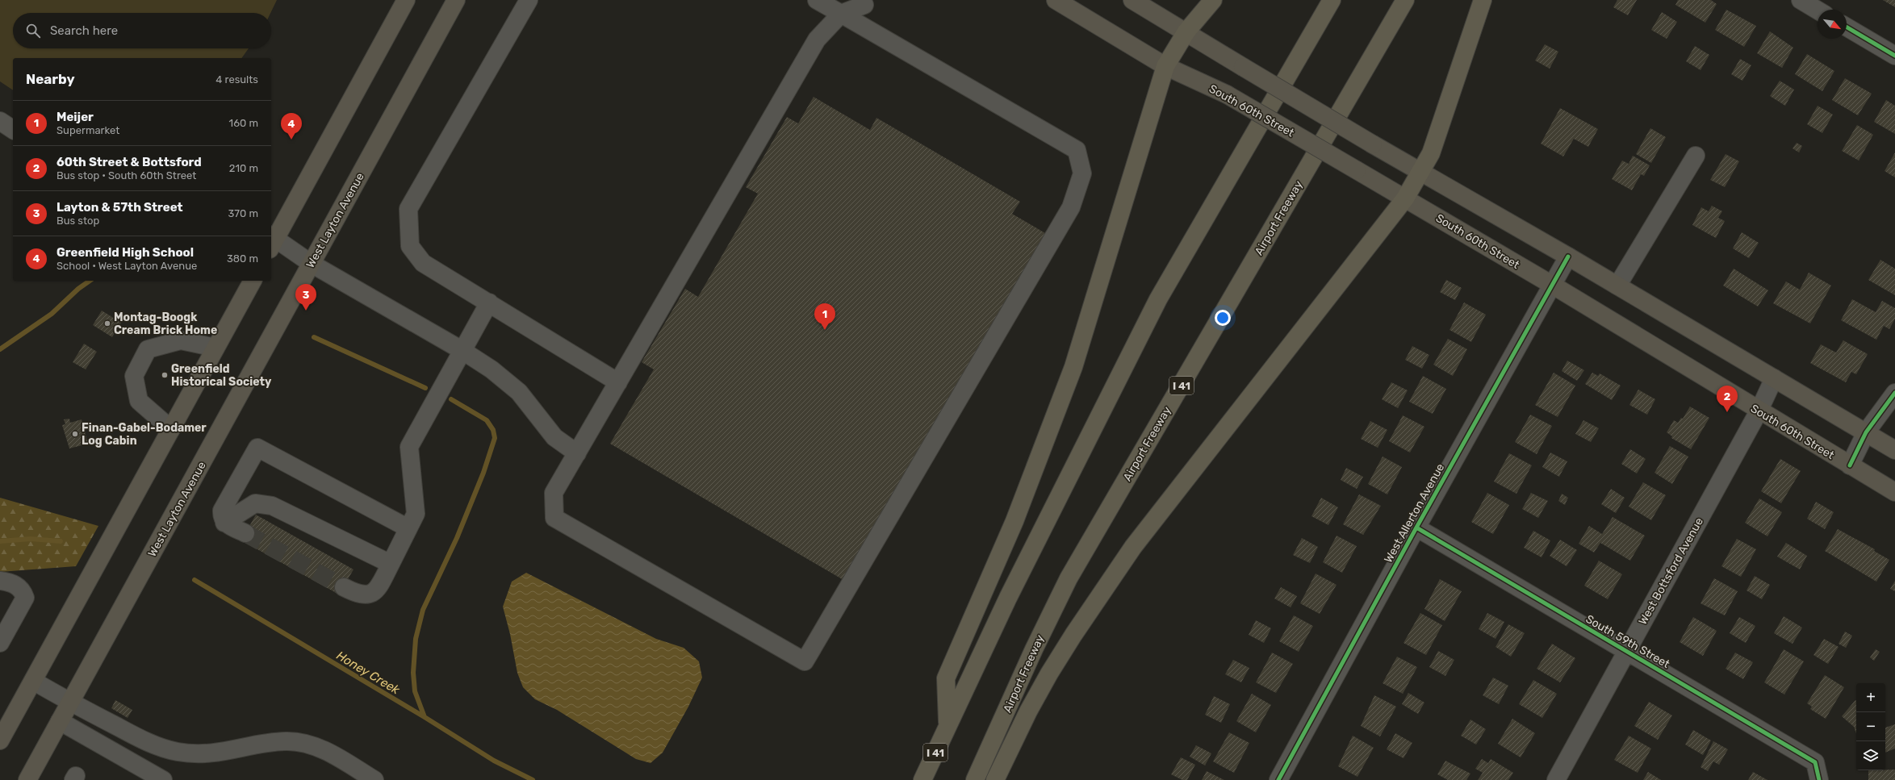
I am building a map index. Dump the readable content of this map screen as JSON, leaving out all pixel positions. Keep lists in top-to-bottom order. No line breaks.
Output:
{"streets":{"highway":["Airport Freeway","I 41"],"main road":["South 60th Street","West Layton Avenue"],"street":["West Allerton Avenue","West Bottsford Avenue","South 59th Street"]},"crossings":[["South 60th Street","West Allerton Avenue"],["South 60th Street","West Bottsford Avenue"],["West Allerton Avenue","South 59th Street"],["West Bottsford Avenue","South 59th Street"]],"water":["Honey Creek"],"places":["Montag-Boogk Cream Brick Home","Greenfield Historical Society","Finan-Gabel-Bodamer Log Cabin"],"north":"bottom right","page":{"search":"Search here","heading":["Nearby","4 results"],"list":[{"mark":"1","name":"Meijer","note":"Supermarket","value":"160 m"},{"mark":"2","name":"60th Street & Bottsford","note":"Bus stop · South 60th Street","value":"210 m"},{"mark":"3","name":"Layton & 57th Street","note":"Bus stop","value":"370 m"},{"mark":"4","name":"Greenfield High School","note":"School · West Layton Avenue","value":"380 m"}],"pins":["4","3","1","2"],"map_buttons":["+","−"]}}
